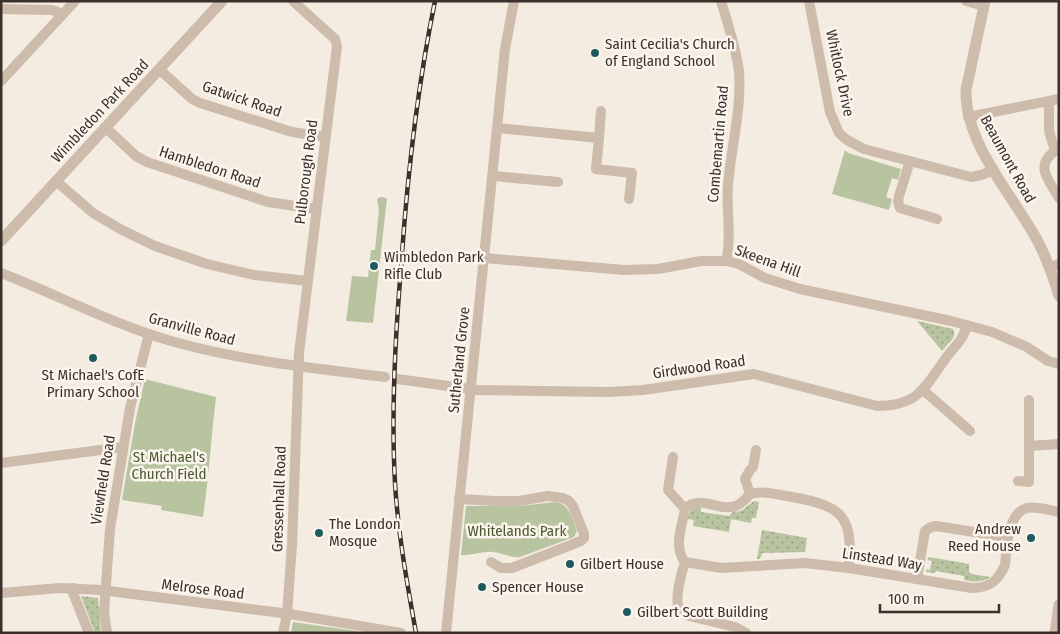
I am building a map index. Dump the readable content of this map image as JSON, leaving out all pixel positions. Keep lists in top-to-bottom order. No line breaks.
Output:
{"streets":{"street":["Whitlock Drive","Gatwick Road","Wimbledon Park Road","Combemartin Road","Beaumont Road","Hambledon Road","Pulborough Road","Skeena Hill","Granville Road","Sutherland Grove","Girdwood Road","Viewfield Road","Gressenhall Road","Linstead Way","Melrose Road"]},"crossings":[["Whitlock Drive","Beaumont Road"],["Gatwick Road","Wimbledon Park Road"],["Gatwick Road","Pulborough Road"],["Wimbledon Park Road","Hambledon Road"],["Combemartin Road","Skeena Hill"],["Hambledon Road","Pulborough Road"],["Pulborough Road","Granville Road"],["Pulborough Road","Gressenhall Road"],["Skeena Hill","Sutherland Grove"],["Skeena Hill","Girdwood Road"],["Granville Road","Viewfield Road"],["Granville Road","Gressenhall Road"],["Sutherland Grove","Girdwood Road"],["Viewfield Road","Melrose Road"],["Gressenhall Road","Melrose Road"]],"parks":["St Michael's Church Field","Whitelands Park"],"places":["Saint Cecilia's Church of England School","Wimbledon Park Rifle Club","St Michael's CofE Primary School","The London Mosque","Andrew Reed House","Gilbert House","Spencer House","Gilbert Scott Building"],"scale_bar":"100 m"}
